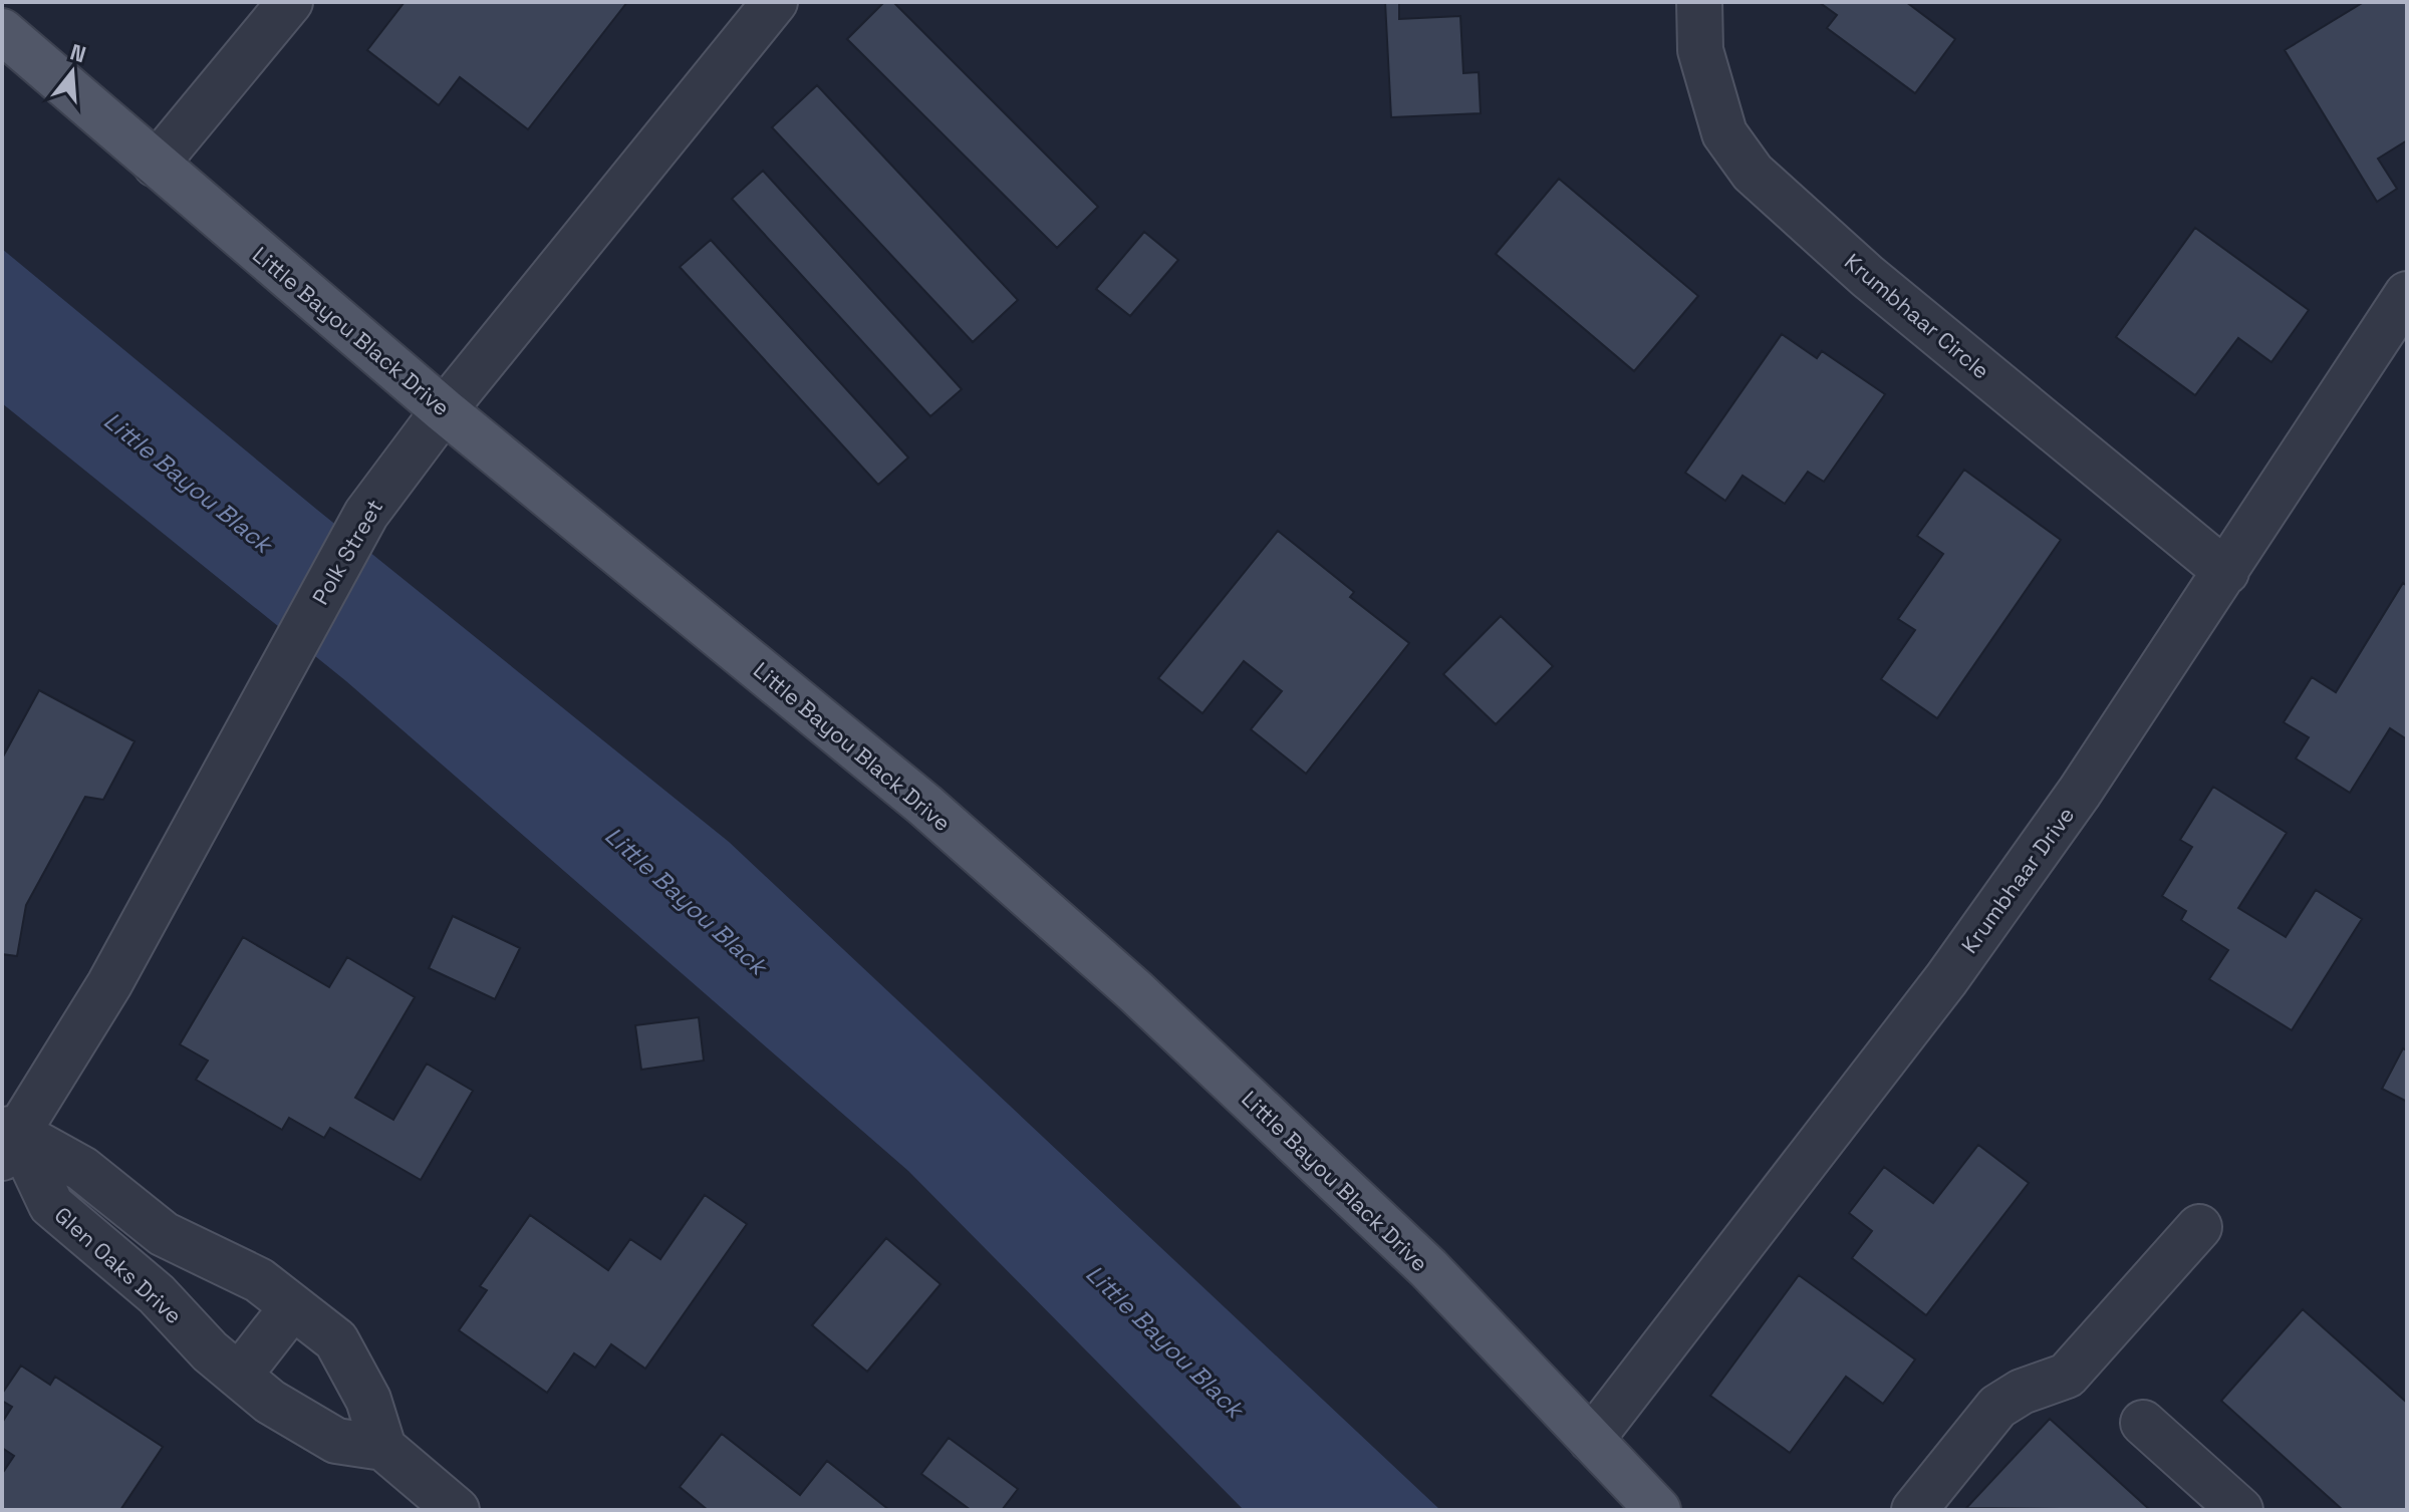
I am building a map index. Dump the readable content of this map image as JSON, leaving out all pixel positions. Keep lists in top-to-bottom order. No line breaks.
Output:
{"streets":{"main road":["Little Bayou Black Drive"],"street":["Krumbhaar Circle","Polk Street","Krumbhaar Drive","Glen Oaks Drive"]},"crossings":[["Krumbhaar Circle","Krumbhaar Drive"],["Little Bayou Black Drive","Polk Street"],["Little Bayou Black Drive","Krumbhaar Drive"],["Polk Street","Glen Oaks Drive"]],"water":["Little Bayou Black"],"north":"top"}
